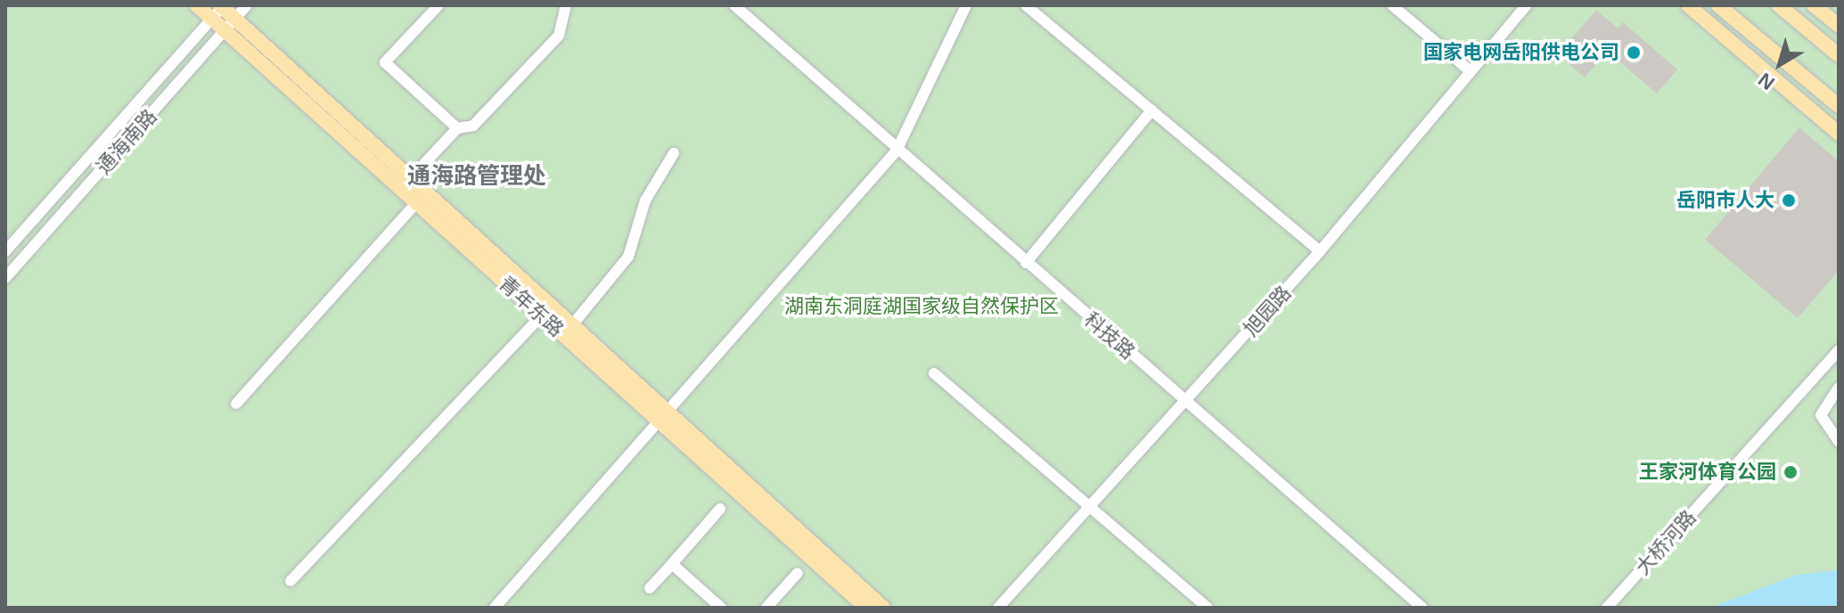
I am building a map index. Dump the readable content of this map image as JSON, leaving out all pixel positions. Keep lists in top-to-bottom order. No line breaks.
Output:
{"streets":{"main road":["青年东路"],"street":["通海南路","旭园路","科技路","大桥河路"]},"crossings":[["通海南路","青年东路"],["旭园路","科技路"]],"districts":["通海路管理处"],"parks":["湖南东洞庭湖国家级自然保护区"],"places":["国家电网岳阳供电公司","岳阳市人大","王家河体育公园"],"north":"bottom left"}
